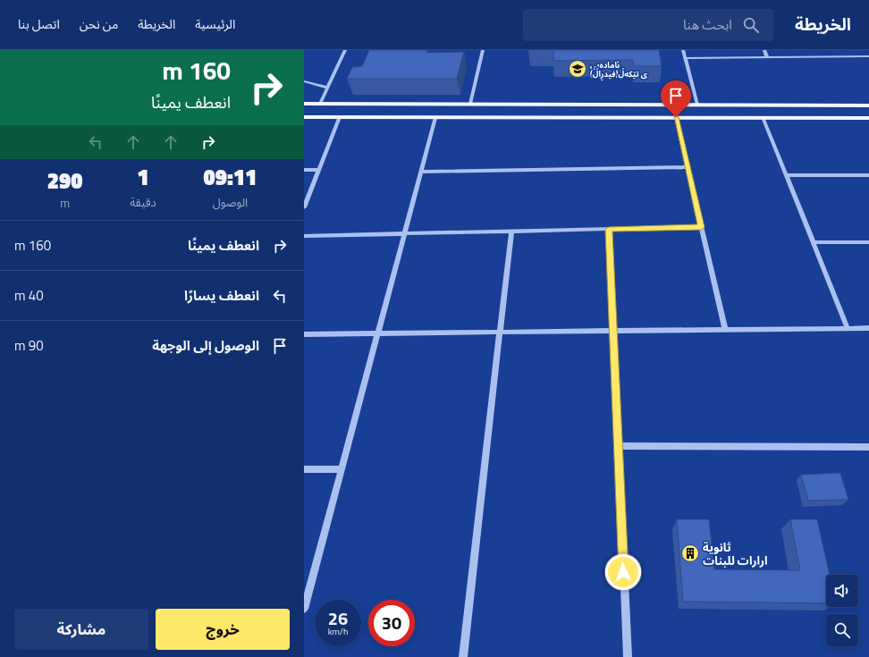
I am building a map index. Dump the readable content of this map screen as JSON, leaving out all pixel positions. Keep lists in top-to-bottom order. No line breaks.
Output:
{"places":{"school or university":["ئامادەیی (فیدڕاڵ)ی تێکەڵ"],"building":["ثانوية ارارات للبنات"]},"page":{"header":"الخريطة","search":"ابحث هنا","nav":["الرئيسية","الخريطة","من نحن","اتصل بنا"],"turn":["160 m","انعطف يمينًا"],"eta":["09:11","الوصول","1","دقيقة","290","m"],"list":[{"name":"انعطف يمينًا","value":"160 m"},{"name":"انعطف يسارًا","value":"40 m"},{"name":"الوصول إلى الوجهة","value":"90 m"}],"speed":"26 km/h","limit":"30","buttons":["خروج","مشاركة"]}}
